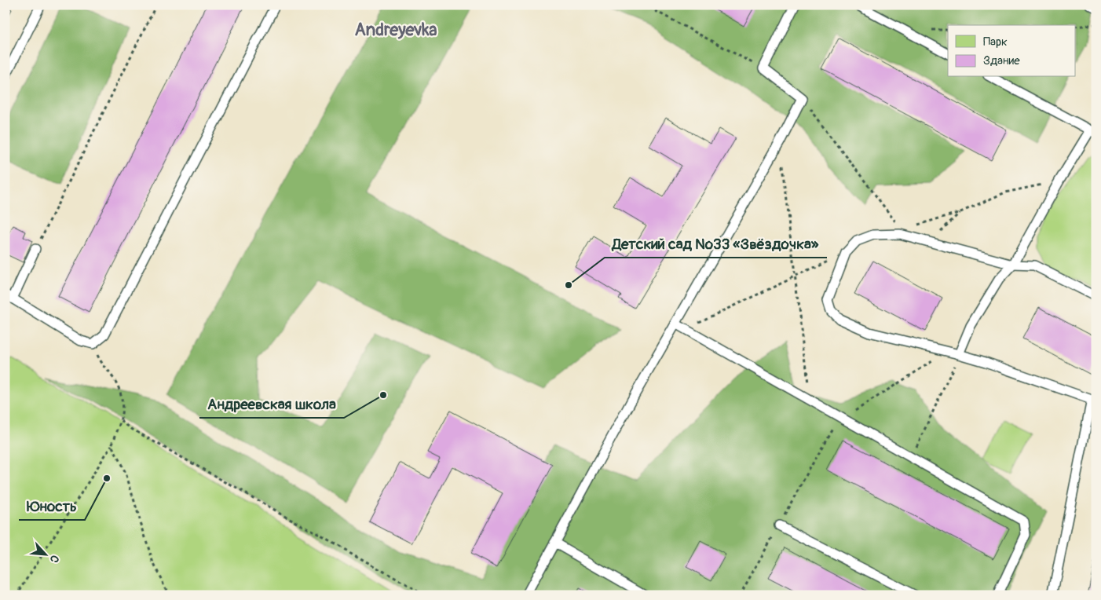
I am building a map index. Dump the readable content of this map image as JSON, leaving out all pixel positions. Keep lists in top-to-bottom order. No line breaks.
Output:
{"districts":["Andreyevka"],"places":["Детский сад №33 «Звёздочка»","Андреевская школа","Юность"],"legend":["Парк","Здание"],"north":"bottom right"}
